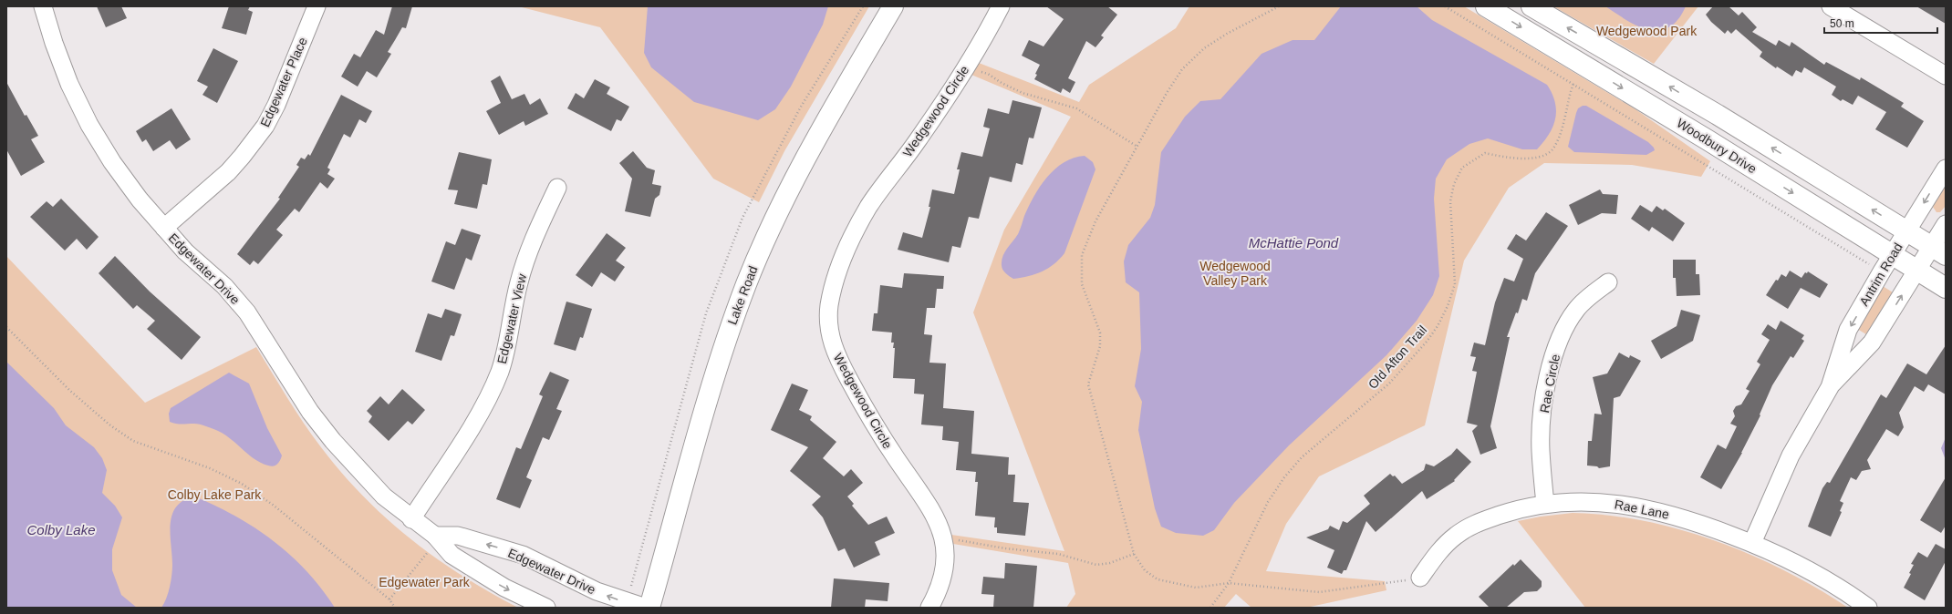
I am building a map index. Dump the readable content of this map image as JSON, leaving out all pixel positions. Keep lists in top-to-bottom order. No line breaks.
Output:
{"streets":{"main road":["Woodbury Drive","Lake Road"],"street":["Edgewater Place","Wedgewood Circle","Edgewater Drive","Antrim Road","Edgewater View","Rae Circle","Rae Lane"],"path":["Old Afton Trail"]},"crossings":[["Edgewater Place","Edgewater Drive"],["Woodbury Drive","Antrim Road"],["Edgewater Drive","Edgewater View"],["Antrim Road","Rae Lane"],["Rae Circle","Rae Lane"]],"water":["McHattie Pond","Colby Lake"],"parks":["Wedgewood Park","Wedgewood Valley Park","Colby Lake Park","Edgewater Park"],"scale_bar":"50 m"}
